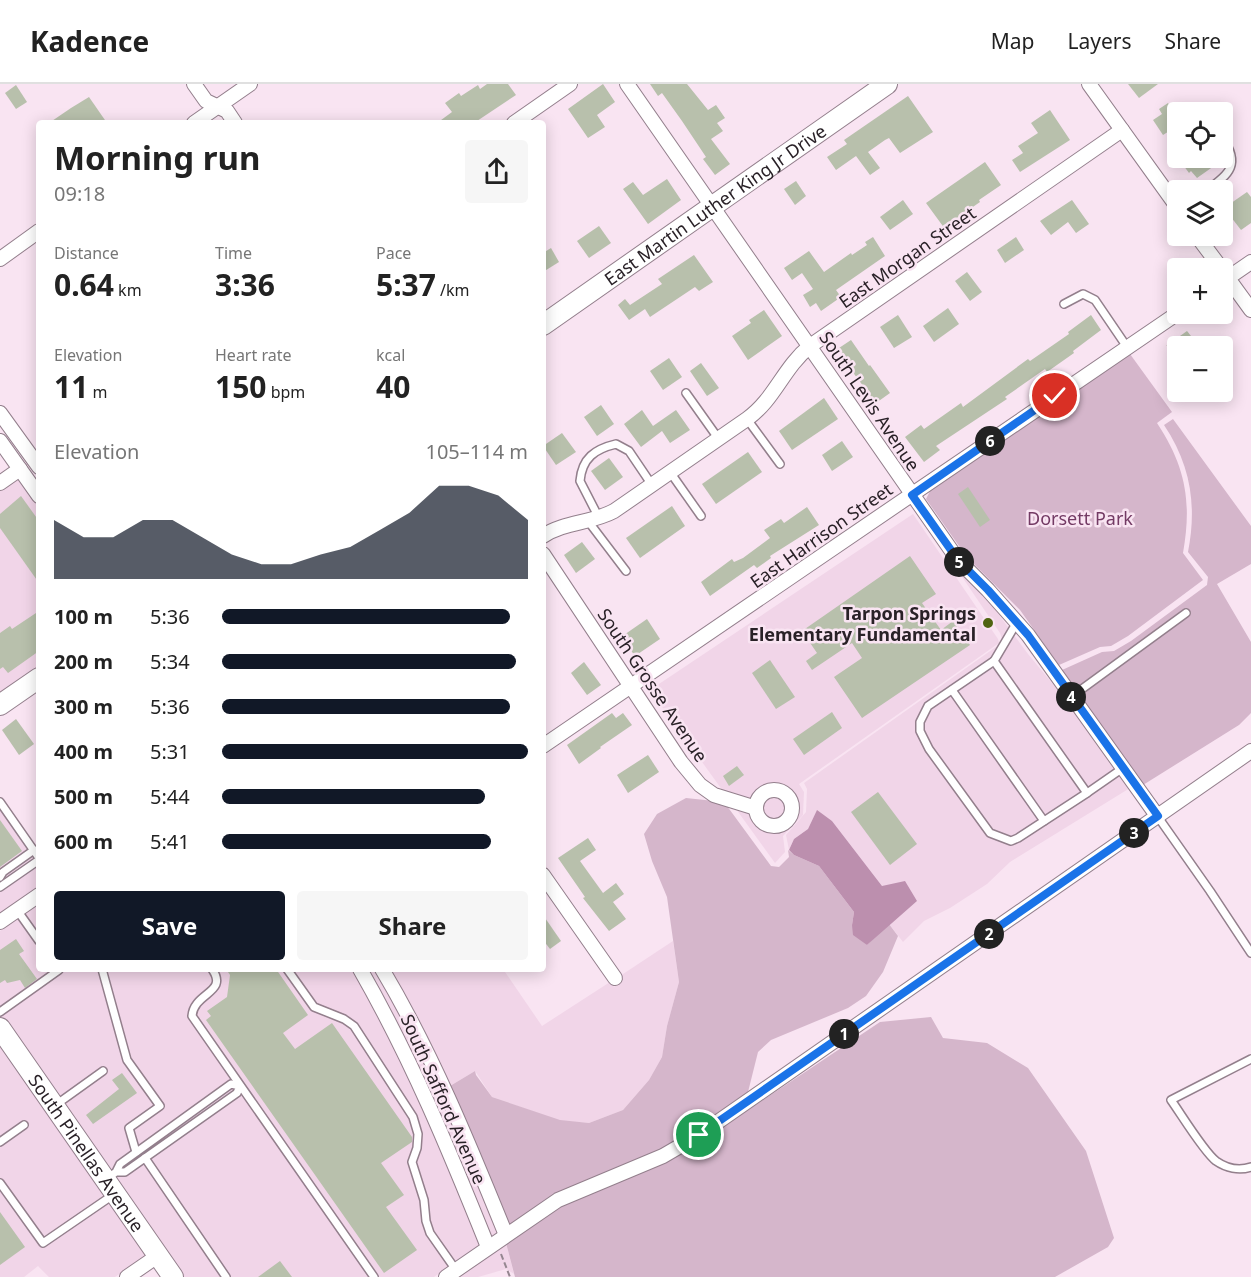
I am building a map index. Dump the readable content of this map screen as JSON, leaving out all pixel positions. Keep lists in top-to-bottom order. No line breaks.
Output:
{"streets":{"street":["East Martin Luther King Jr Drive","East Morgan Street","South Levis Avenue","East Harrison Street","South Grosse Avenue","South Safford Avenue","South Pinellas Avenue"]},"crossings":[["East Martin Luther King Jr Drive","South Levis Avenue"],["East Morgan Street","South Levis Avenue"],["South Levis Avenue","East Harrison Street"],["East Harrison Street","South Grosse Avenue"]],"parks":["Dorsett Park"],"places":["Tarpon Springs Elementary Fundamental"],"page":{"header":"Kadence","nav":["Map","Layers","Share"],"map_buttons":["+","−"],"heading":["Morning run","09:18"],"stats":[["Distance","0.64 km"],["Time","3:36"],["Pace","5:37 /km"],["Elevation","11 m"],["Heart rate","150 bpm"],["kcal","40"]],"pins":["6","5","4","3","2","1"],"chart":["Elevation","105–114 m"],"list":[{"name":"100 m","note":"5:36"},{"name":"200 m","note":"5:34"},{"name":"300 m","note":"5:36"},{"name":"400 m","note":"5:31"},{"name":"500 m","note":"5:44"},{"name":"600 m","note":"5:41"}],"buttons":["Save","Share"]}}
